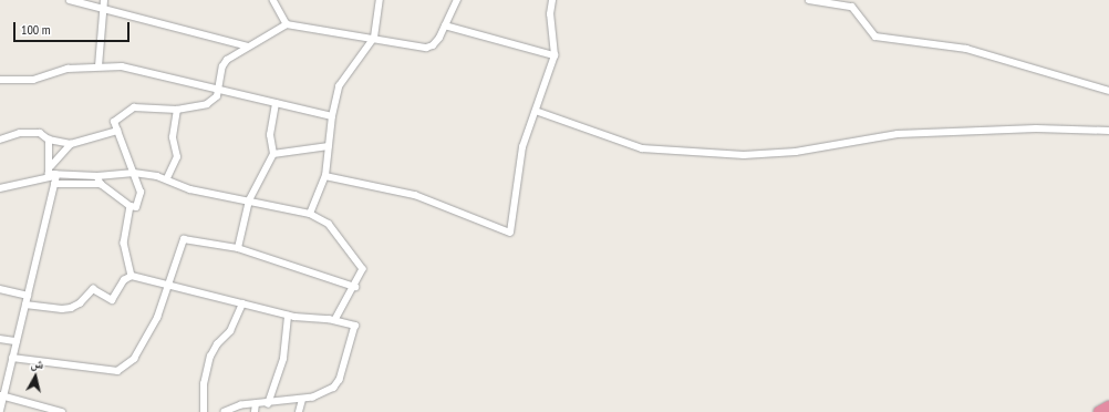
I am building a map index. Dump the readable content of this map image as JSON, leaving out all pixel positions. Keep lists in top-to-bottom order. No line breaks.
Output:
{"scale_bar":"100 m","north":"top"}
